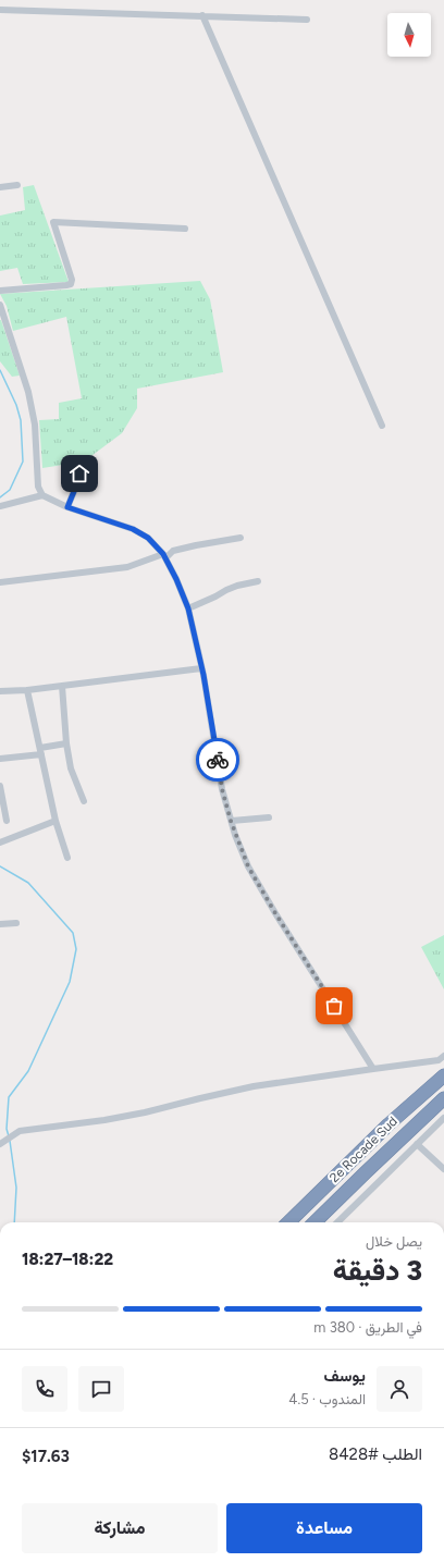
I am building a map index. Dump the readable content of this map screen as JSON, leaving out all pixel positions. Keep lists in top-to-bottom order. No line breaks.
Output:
{"streets":{"highway":["2e Rocade Sud"]},"north":"bottom","page":{"heading":["3 دقيقة","يصل خلال","18:22–18:27"],"panel":["يوسف","المندوب · 4.5","الطلب #8428","$17.63"],"bar":"في الطريق · 380 m","buttons":["مساعدة","مشاركة"]}}
